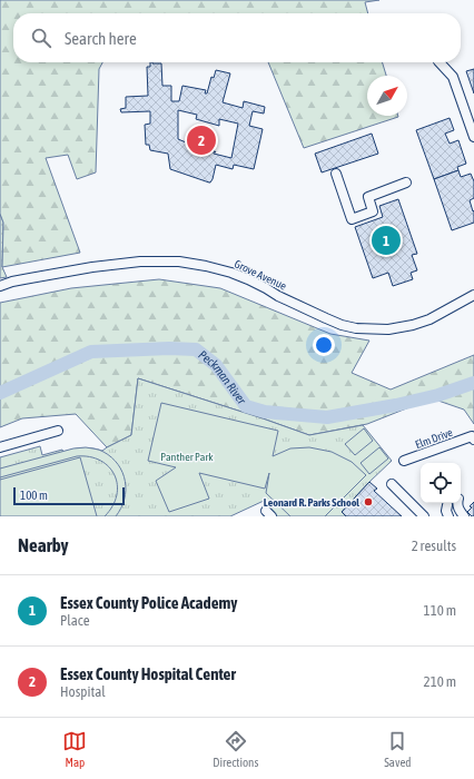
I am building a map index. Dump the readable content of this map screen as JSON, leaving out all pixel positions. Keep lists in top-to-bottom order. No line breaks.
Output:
{"streets":{"street":["Grove Avenue","Elm Drive"]},"water":["Peckman River"],"parks":["Panther Park"],"places":["Leonard R. Parks School"],"scale_bar":"100 m","north":"top right","page":{"search":"Search here","pins":["2","1"],"scale":"100 m","heading":["Nearby","2 results"],"list":[{"mark":"1","name":"Essex County Police Academy","note":"Place","value":"110 m"},{"mark":"2","name":"Essex County Hospital Center","note":"Hospital","value":"210 m"}],"nav":["Map","Directions","Saved"]}}
